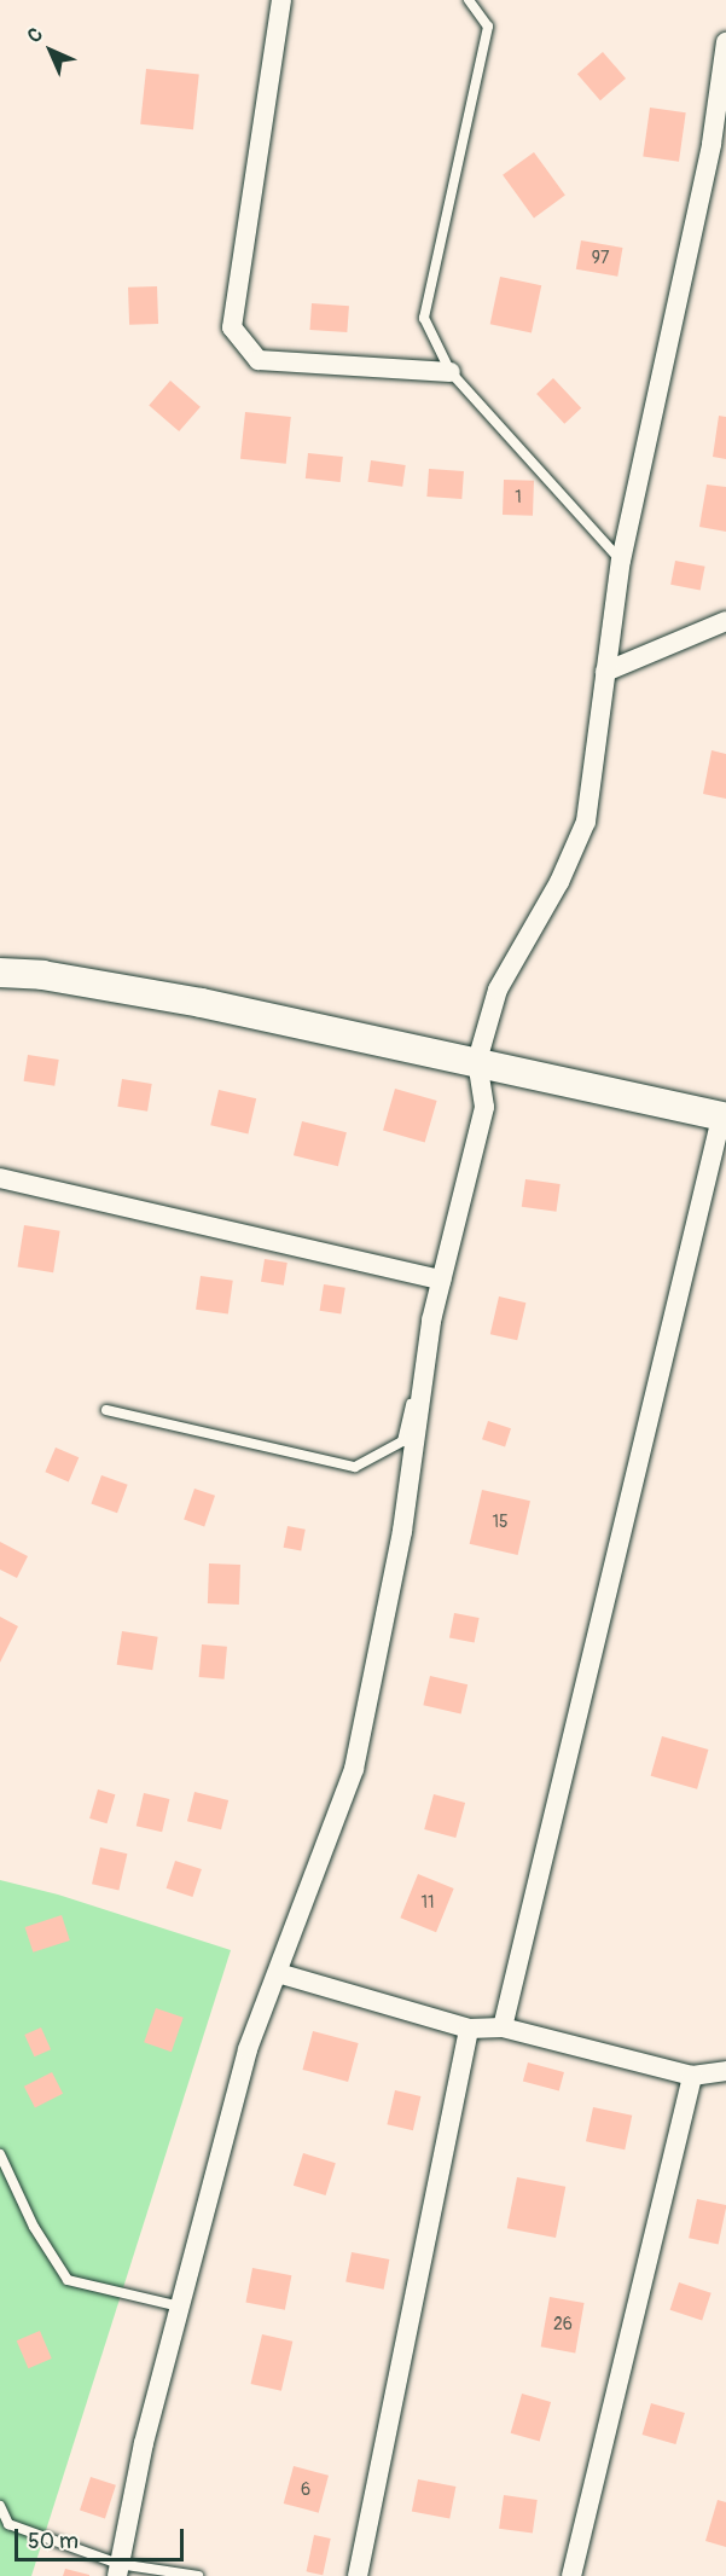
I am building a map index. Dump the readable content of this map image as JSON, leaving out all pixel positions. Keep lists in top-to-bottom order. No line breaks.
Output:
{"house_numbers":["97","1","15","11","26","6"],"scale_bar":"50 m","north":"top left"}
